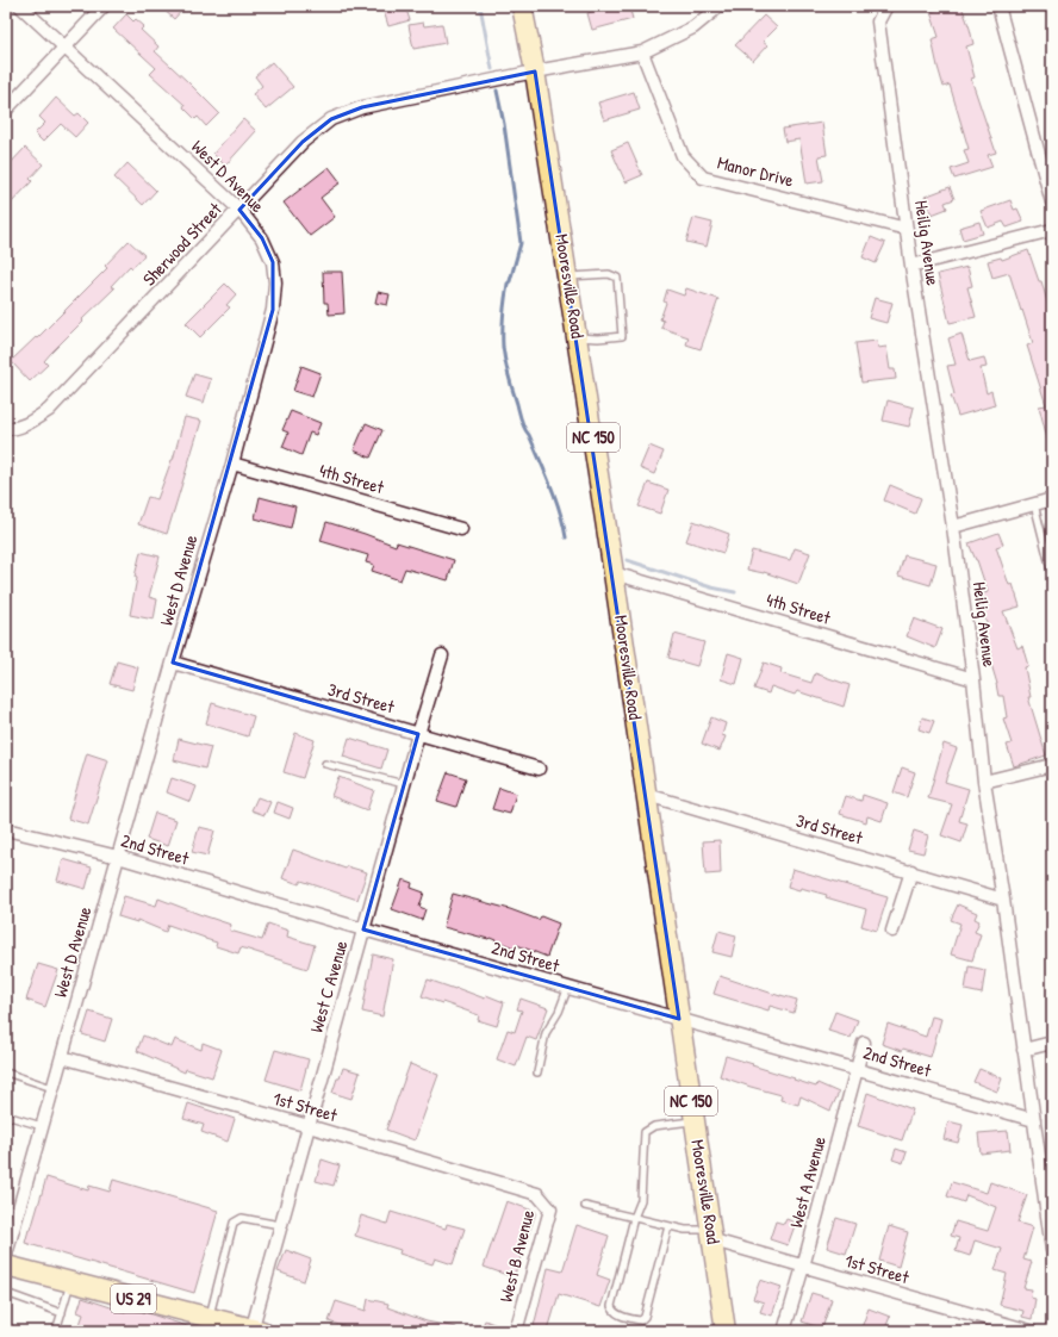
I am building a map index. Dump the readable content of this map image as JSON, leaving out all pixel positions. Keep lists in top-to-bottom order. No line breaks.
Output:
{"streets":{"main road":["Mooresville Road","NC 150","US 29"],"street":["Manor Drive","West D Avenue","Heilig Avenue","Sherwood Street","4th Street","3rd Street","2nd Street","West C Avenue","1st Street","West A Avenue","West B Avenue"]},"crossings":[["Manor Drive","Heilig Avenue"],["Manor Drive","Sherwood Street"],["West D Avenue","Sherwood Street"],["West D Avenue","4th Street"],["West D Avenue","3rd Street"],["West D Avenue","2nd Street"],["West D Avenue","1st Street"],["Heilig Avenue","4th Street"],["Heilig Avenue","3rd Street"],["Heilig Avenue","2nd Street"],["Sherwood Street","Mooresville Road"],["Mooresville Road","4th Street"],["Mooresville Road","3rd Street"],["Mooresville Road","2nd Street"],["Mooresville Road","1st Street"],["3rd Street","West C Avenue"],["2nd Street","West C Avenue"],["2nd Street","West A Avenue"],["West C Avenue","1st Street"],["West C Avenue","US 29"],["1st Street","West A Avenue"],["1st Street","West B Avenue"]]}
